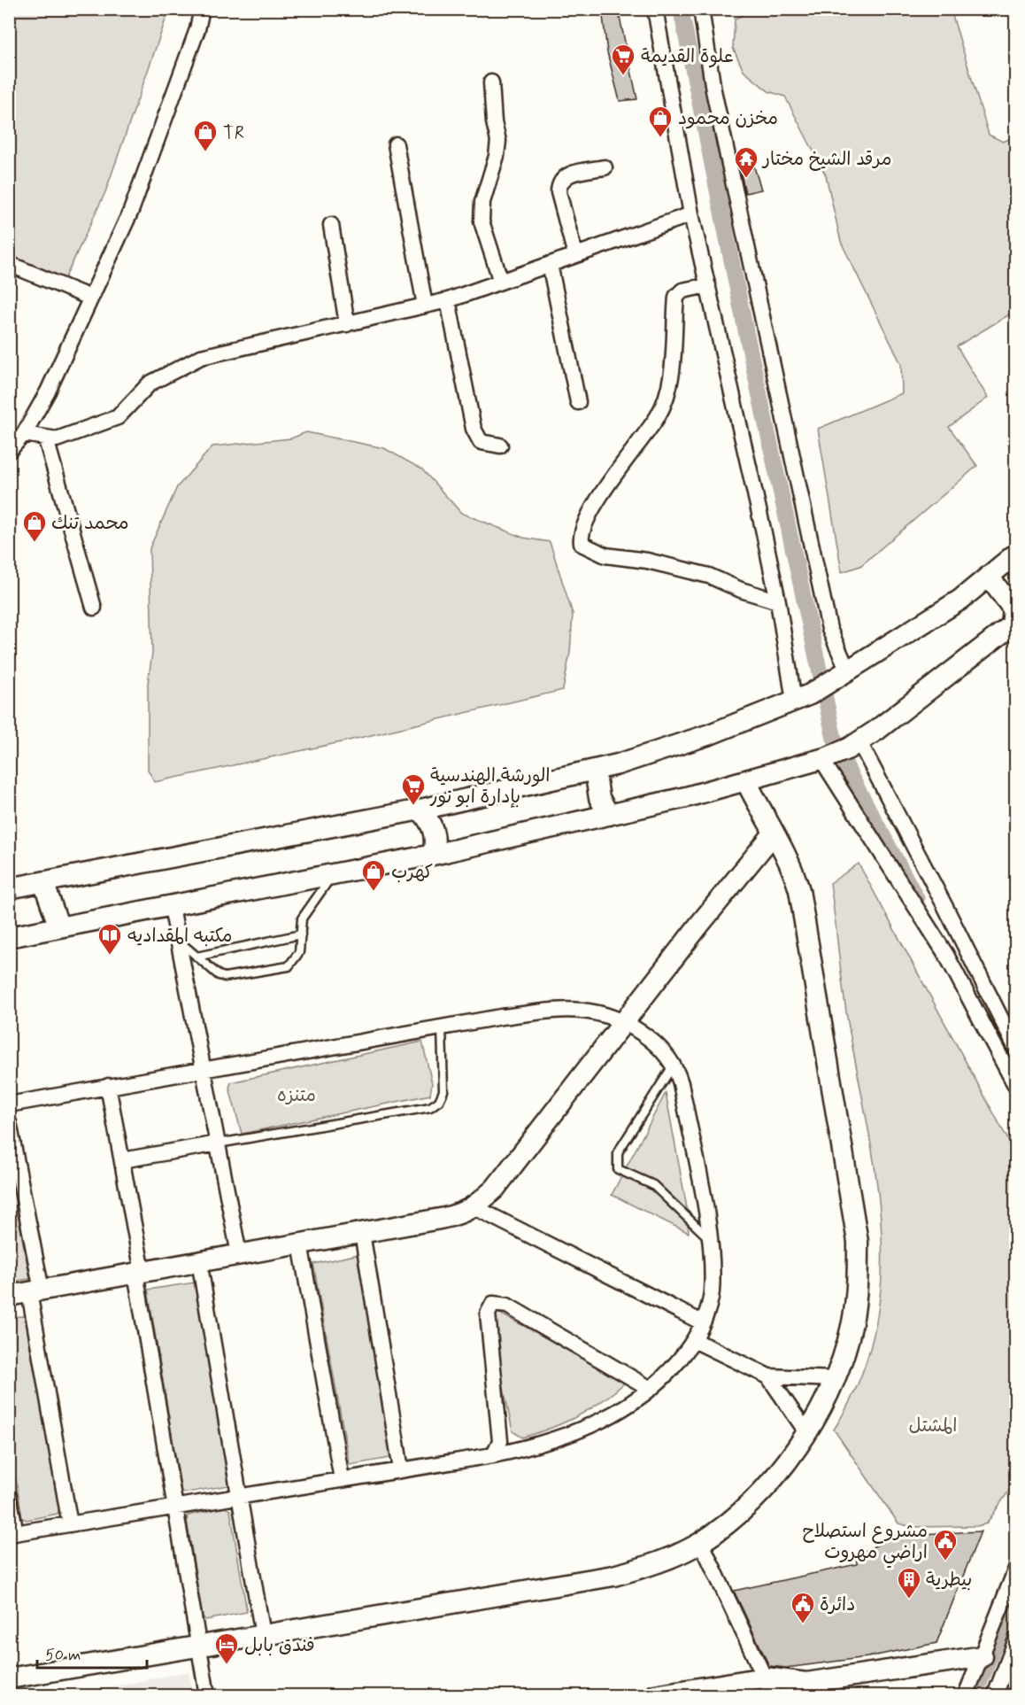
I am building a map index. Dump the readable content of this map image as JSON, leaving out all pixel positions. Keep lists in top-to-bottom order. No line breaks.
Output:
{"parks":["متنزه","المشتل"],"places":{"supermarket":["علوة القديمة","الورشة الهندسية بإدارة ابو نور"],"shop":["مخزن محمود","TR","محمد تنك","كهرب"],"temple":["مرقد الشيخ مختار"],"library":["مكتبه المقداديه"],"public building":["مشروع استصلاح اراضي مهروت","دائرة"],"building":["بيطرية"],"hotel":["فندق بابل"]},"scale_bar":"50 m"}
